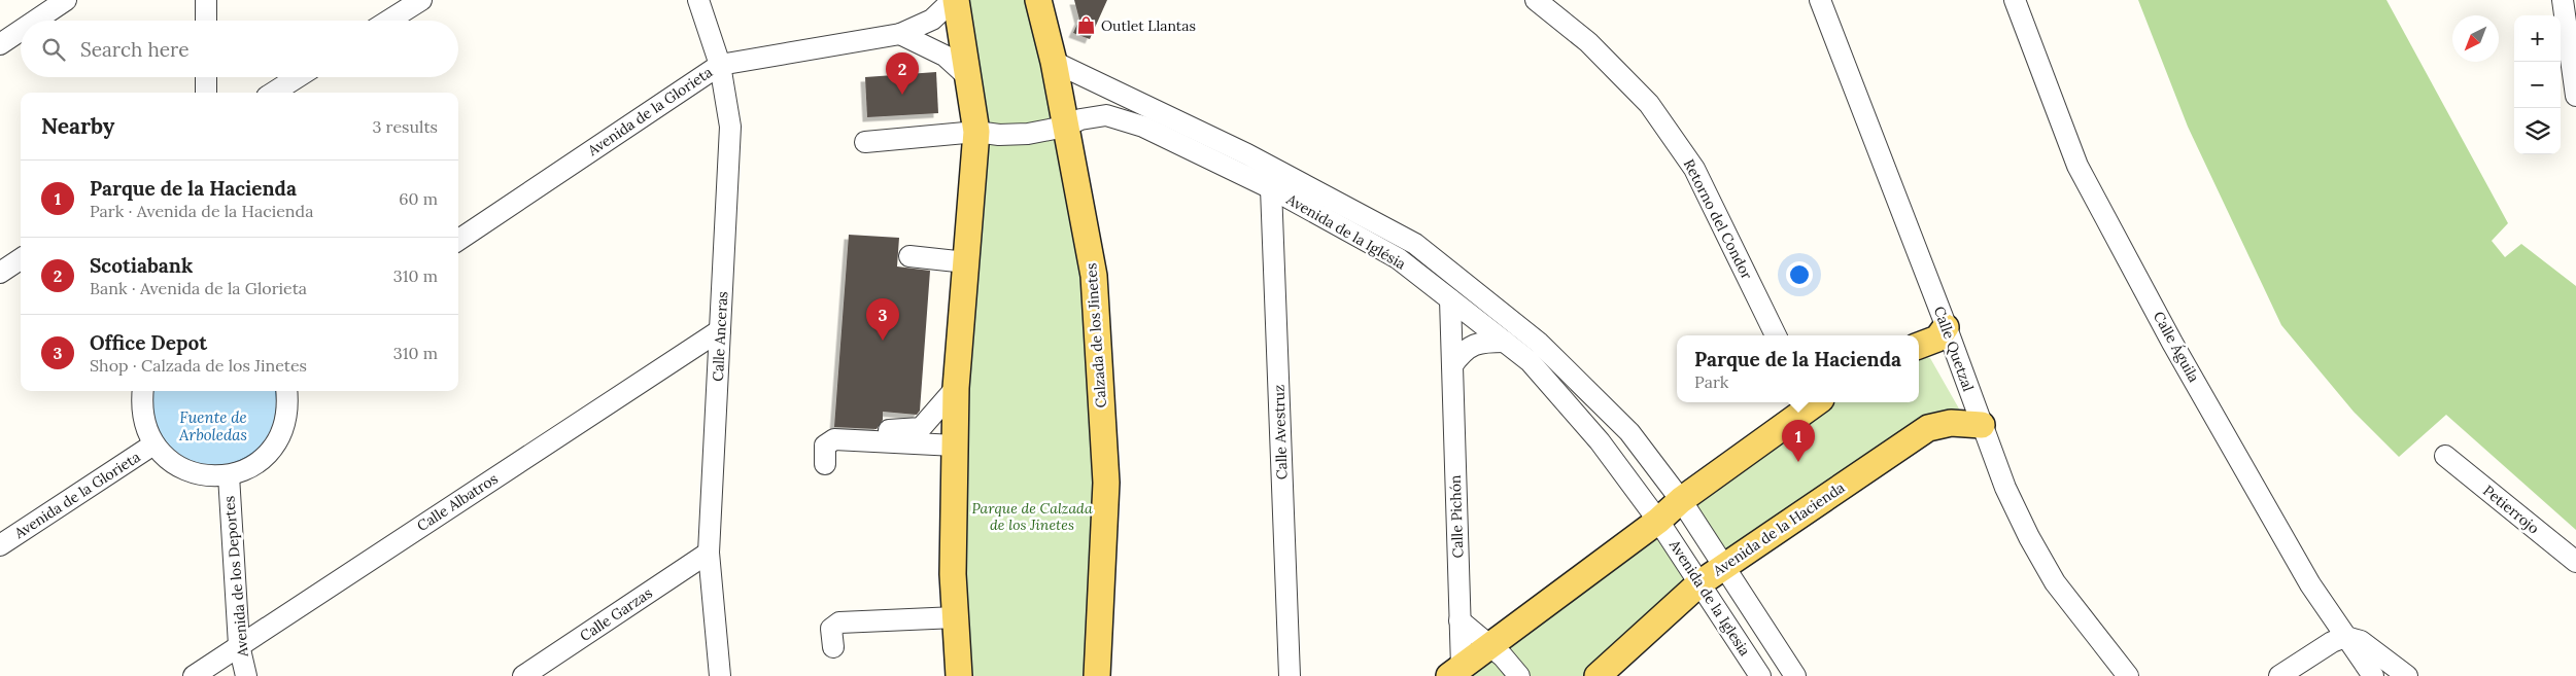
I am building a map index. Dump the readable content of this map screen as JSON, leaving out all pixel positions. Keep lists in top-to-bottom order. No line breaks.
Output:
{"streets":{"main road":["Calzada de los Jinetes","Avenida de la Hacienda"],"street":["Avenida de la Glorieta","Retorno del Condor","Avenida de la Iglésia","Calle Anceras","Calle Águila","Calle Quetzal","Calle Avestruz","Calle Albatros","Petierrojo","Calle Pichón","Avenida de los Deportes","Avenida de la Iglesia","Calle Garzas"]},"crossings":[["Avenida de la Glorieta","Calle Anceras"],["Avenida de la Iglésia","Calzada de los Jinetes"],["Avenida de la Iglésia","Calle Avestruz"],["Avenida de la Iglésia","Calle Pichón"],["Avenida de la Iglésia","Avenida de la Iglesia"],["Calle Anceras","Calle Albatros"],["Calle Anceras","Calle Garzas"],["Calle Quetzal","Avenida de la Hacienda"],["Calle Albatros","Avenida de los Deportes"],["Avenida de la Hacienda","Avenida de la Iglesia"]],"water":["Fuente de Arboledas"],"parks":["Parque de Calzada de los Jinetes"],"places":{"shop":["Outlet Llantas"]},"north":"bottom left","page":{"map_buttons":["+","−"],"search":"Search here","pins":["2","3","1"],"heading":["Nearby","3 results"],"list":[{"mark":"1","name":"Parque de la Hacienda","note":"Park · Avenida de la Hacienda","value":"60 m"},{"mark":"2","name":"Scotiabank","note":"Bank · Avenida de la Glorieta","value":"310 m"},{"mark":"3","name":"Office Depot","note":"Shop · Calzada de los Jinetes","value":"310 m"}],"popup":["Parque de la Hacienda","Park"]}}
